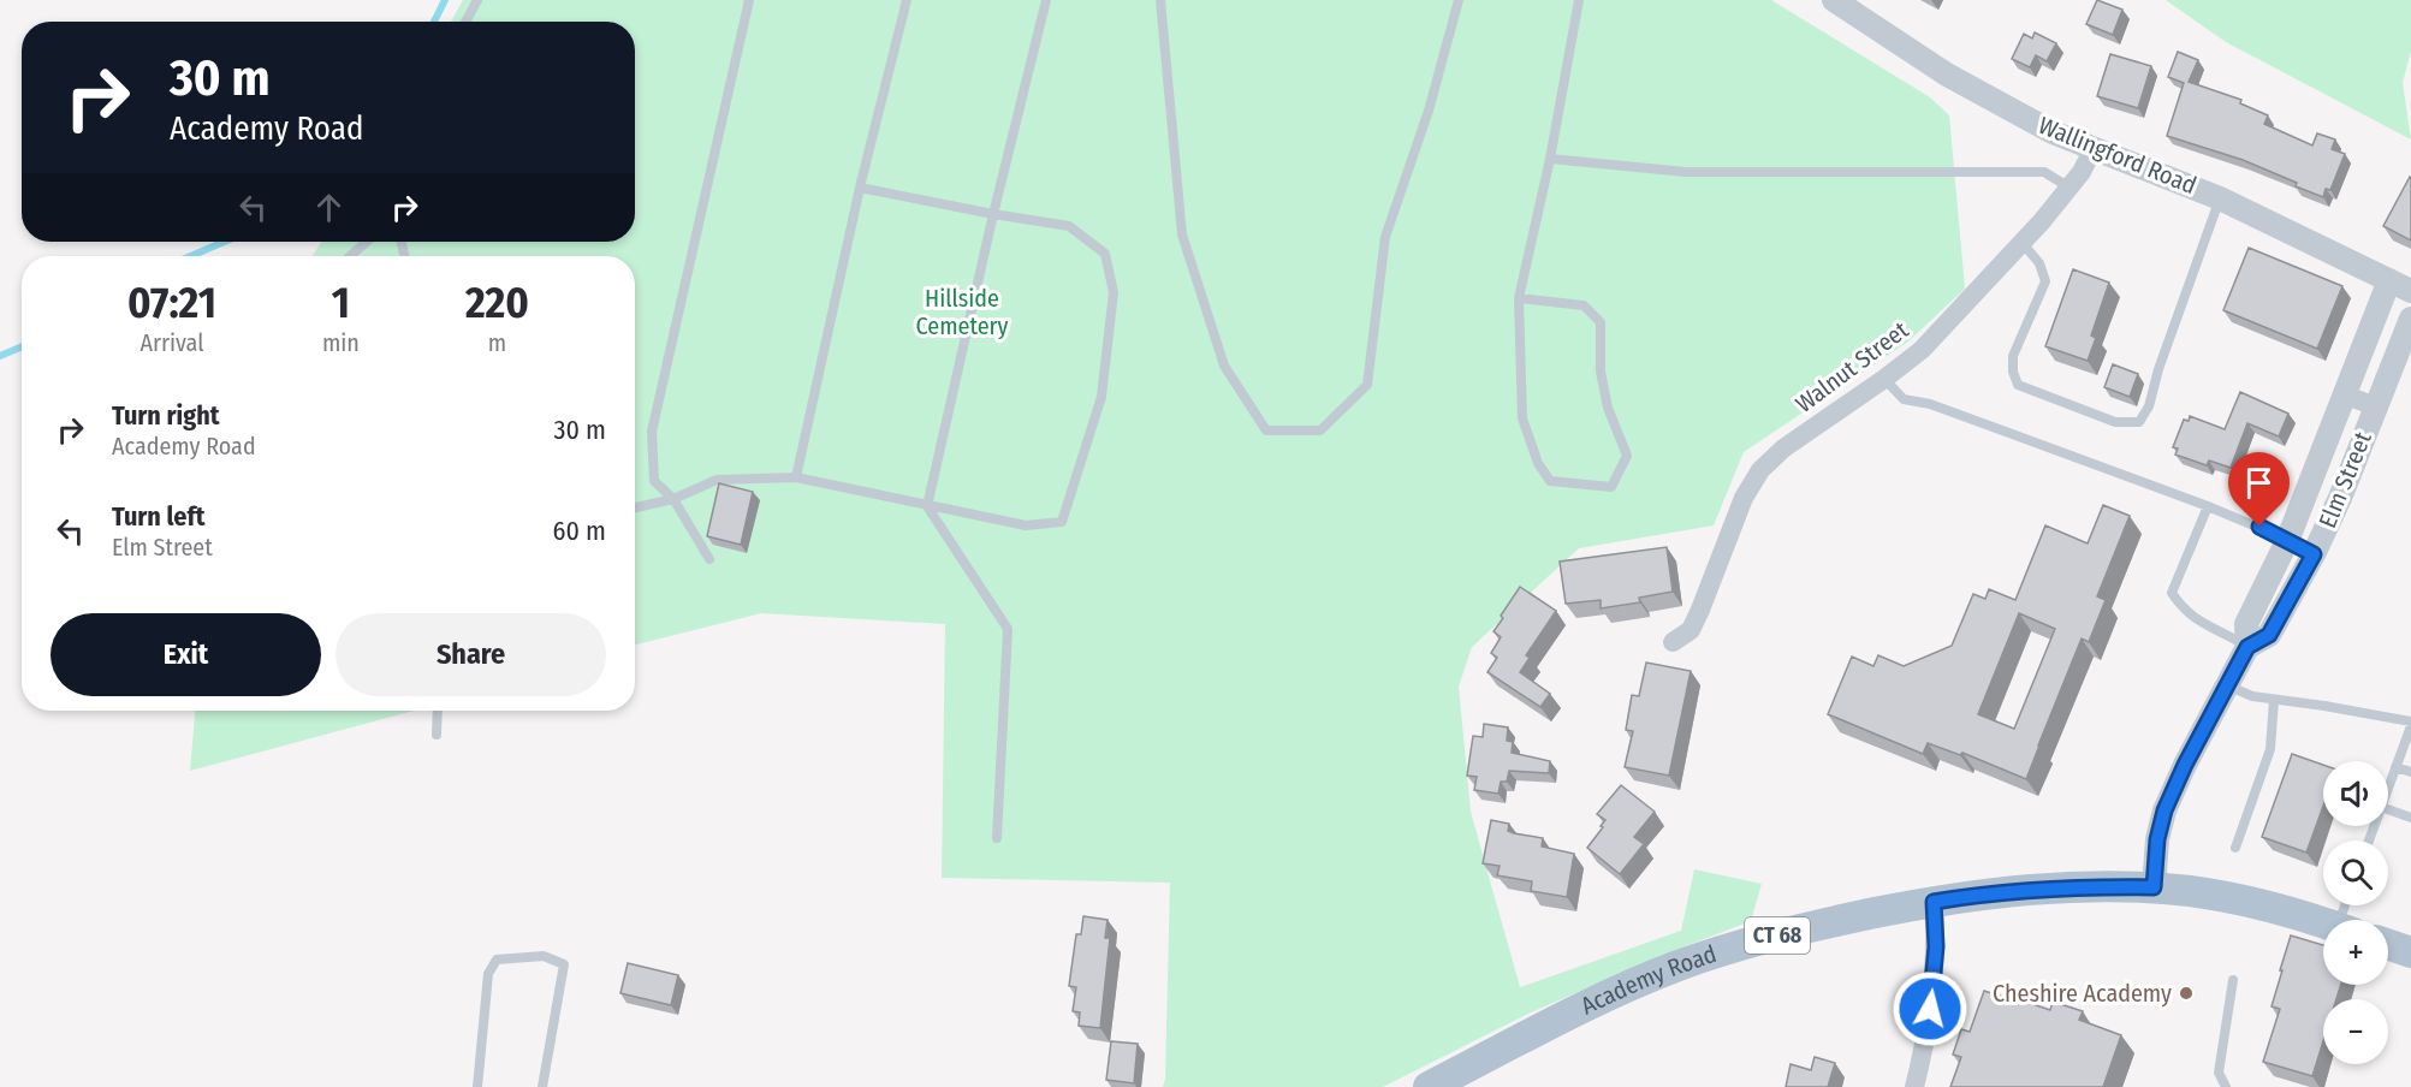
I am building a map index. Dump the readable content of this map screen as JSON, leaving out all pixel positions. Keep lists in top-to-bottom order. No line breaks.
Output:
{"streets":{"main road":["CT 68","Academy Road"],"street":["Wallingford Road","Walnut Street","Elm Street"]},"crossings":[["Wallingford Road","Walnut Street"],["Wallingford Road","Elm Street"],["Elm Street","Academy Road"]],"parks":["Hillside Cemetery"],"places":["Cheshire Academy"],"page":{"turn":["30 m","Academy Road"],"eta":["07:21","Arrival","1","min","220","m"],"list":[{"name":"Turn right","note":"Academy Road","value":"30 m"},{"name":"Turn left","note":"Elm Street","value":"60 m"}],"buttons":["Exit","Share"],"map_buttons":["+","−"]}}
